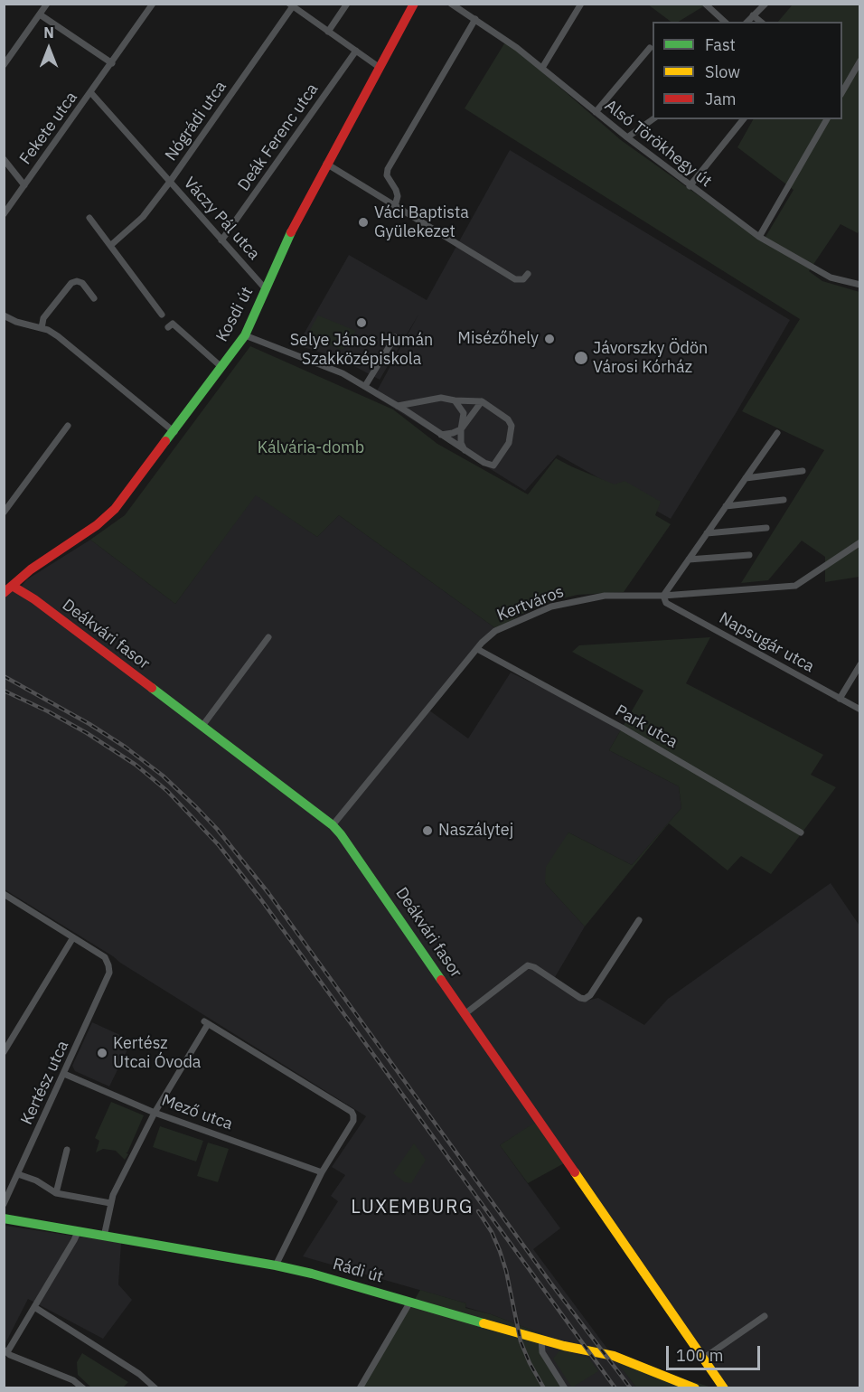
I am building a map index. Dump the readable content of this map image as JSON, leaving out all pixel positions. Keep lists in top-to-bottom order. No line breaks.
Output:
{"streets":{"street":["Nógrádi utca","Fekete utca","Deák Ferenc utca","Alsó Törökhegy út","Váczy Pál utca","Kosdi út","Kertváros","Deákvári fasor","Napsugár utca","Park utca","Kertész utca","Mező utca","Rádi út"]},"crossings":[["Nógrádi utca","Váczy Pál utca"],["Fekete utca","Váczy Pál utca"],["Deák Ferenc utca","Váczy Pál utca"],["Váczy Pál utca","Kosdi út"],["Kosdi út","Deákvári fasor"],["Kertváros","Deákvári fasor"],["Kertváros","Napsugár utca"],["Kertváros","Park utca"],["Kertész utca","Mező utca"]],"districts":["LUXEMBURG"],"parks":["Kálvária-domb"],"places":["Váci Baptista Gyülekezet","Selye János Humán Szakközépiskola","Misézőhely","Jávorszky Ödön Városi Kórház","Naszálytej","Kertész Utcai Óvoda"],"legend":["Fast","Slow","Jam"],"scale_bar":"100 m","north":"top"}
